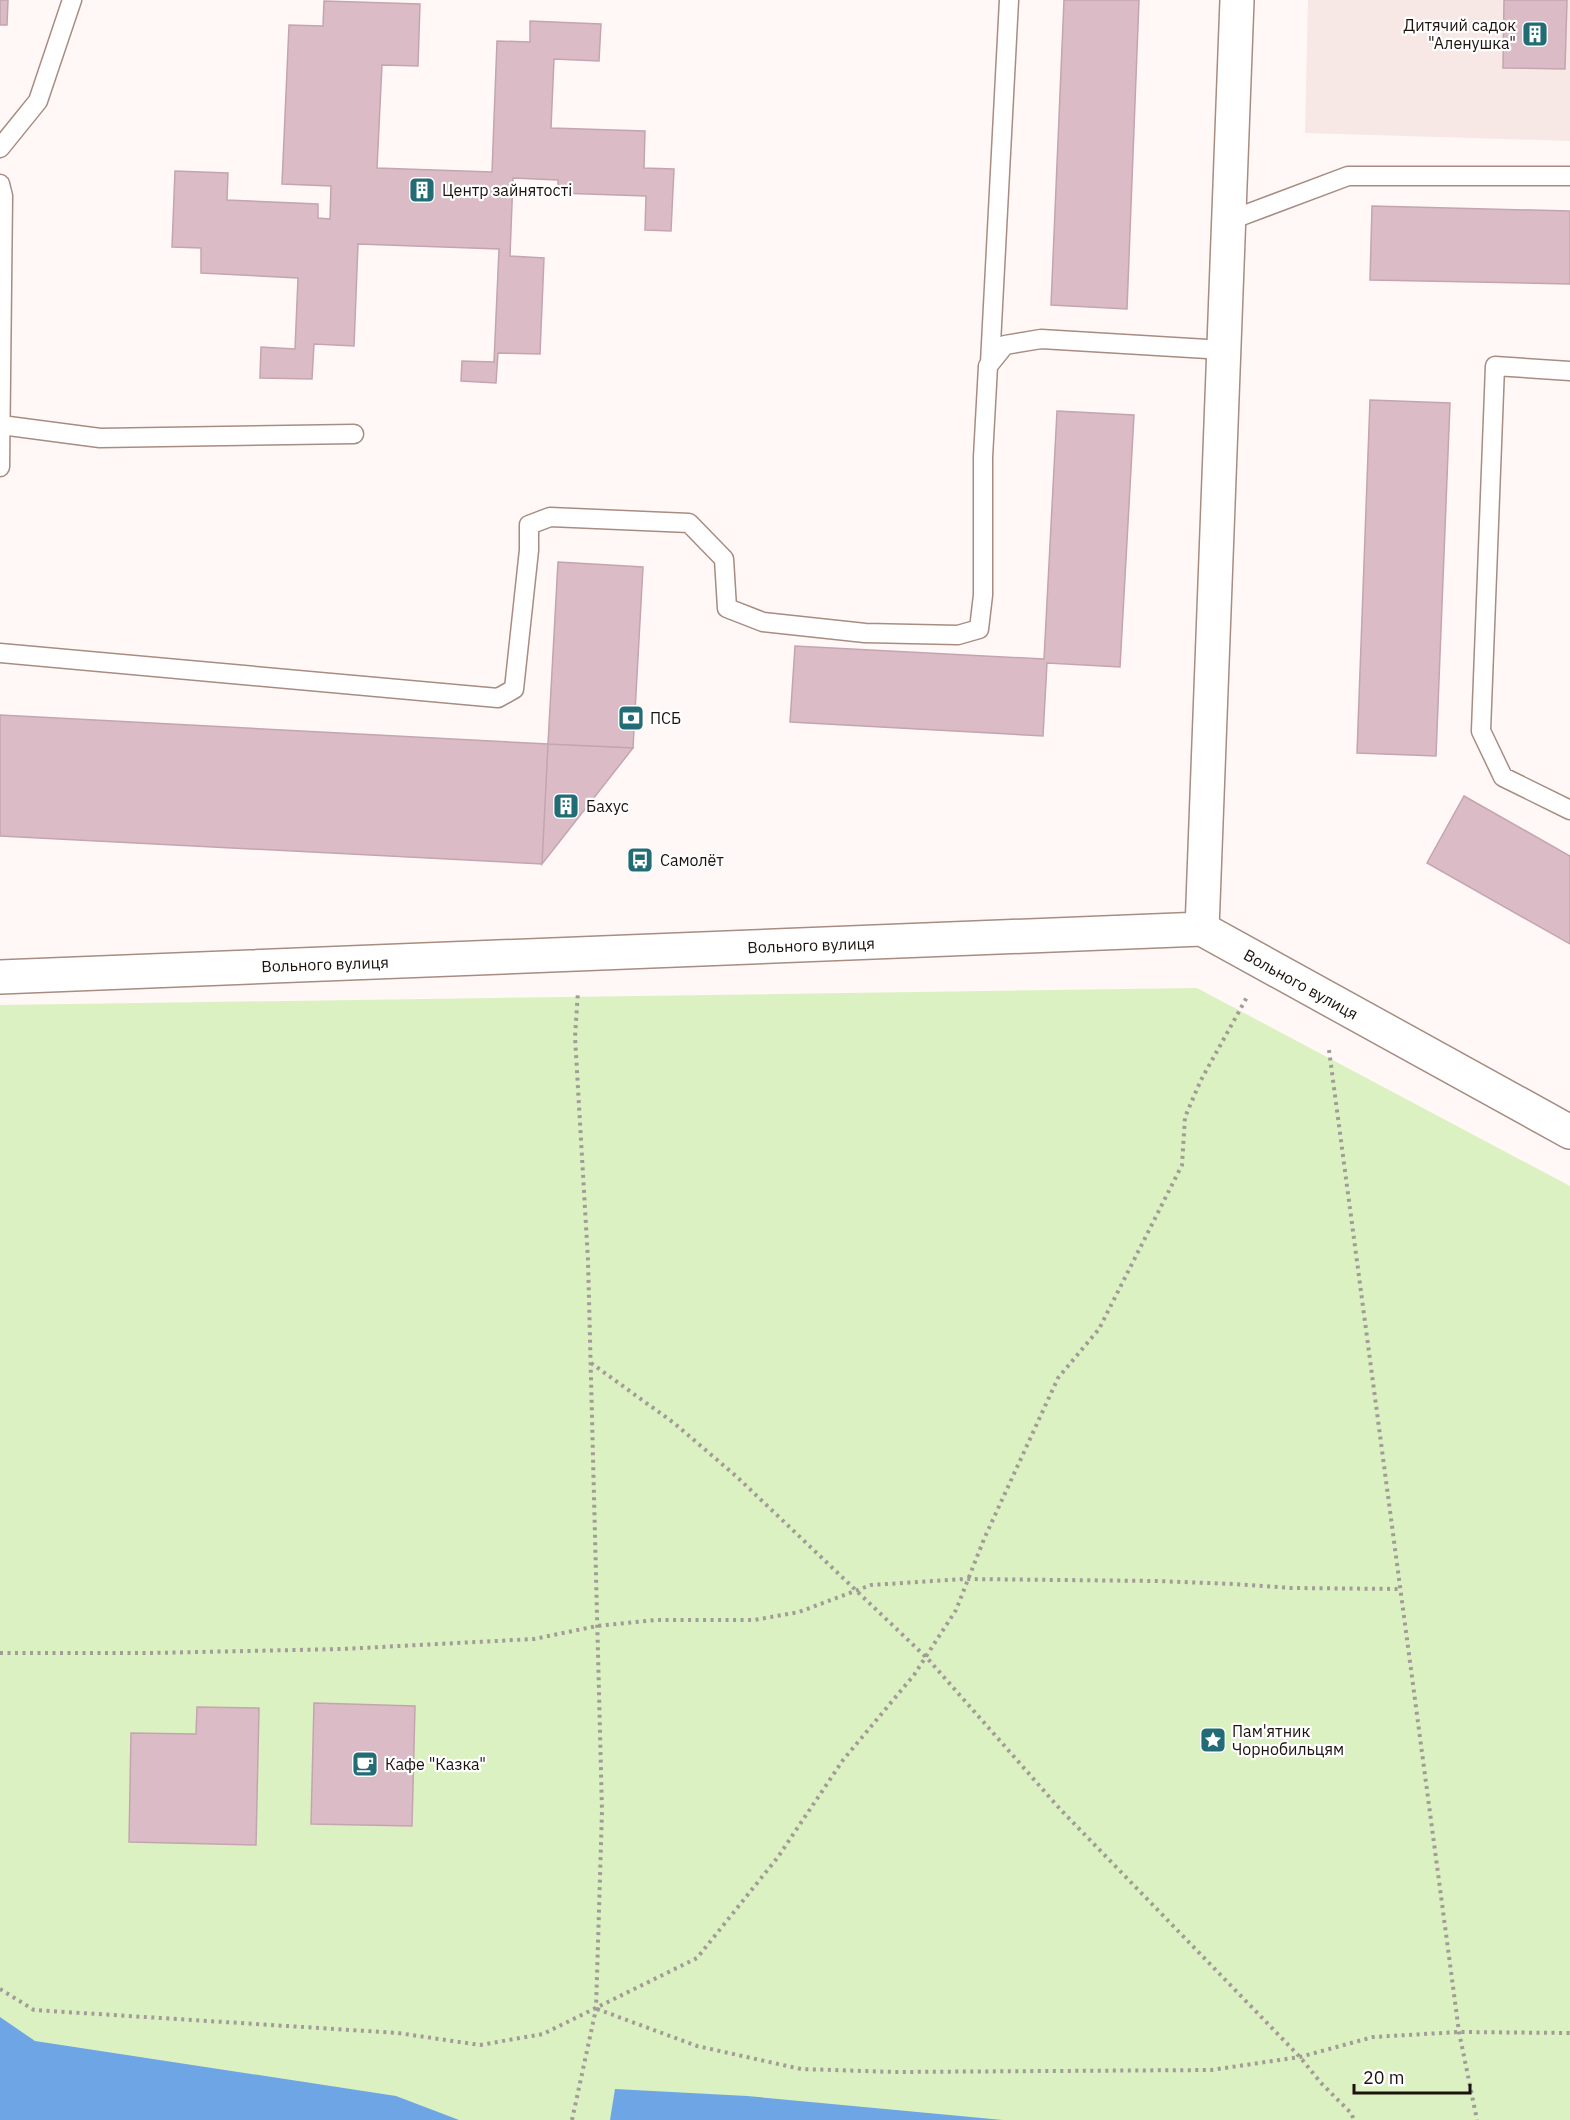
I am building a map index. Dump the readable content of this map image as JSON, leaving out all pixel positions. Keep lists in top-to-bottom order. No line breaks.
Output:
{"streets":{"street":["Вольного вулиця"]},"places":{"building":["Дитячий садок \"Аленушка\"","Центр зайнятості","Бахус"],"bank":["ПСБ"],"bus stop":["Самолёт"],"place":["Пам'ятник Чорнобильцям"],"cafe":["Кафе \"Казка\""]},"scale_bar":"20 m"}
